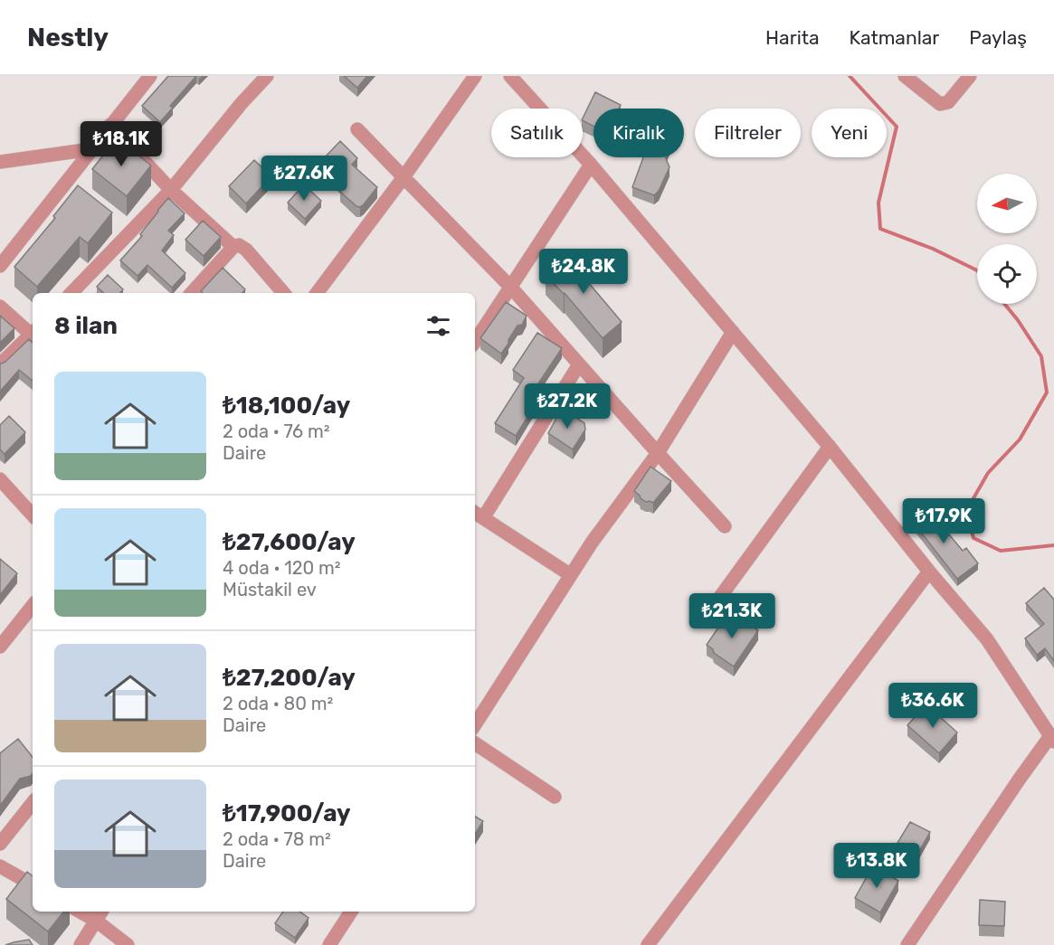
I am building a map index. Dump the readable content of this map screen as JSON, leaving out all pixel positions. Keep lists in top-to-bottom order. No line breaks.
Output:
{"north":"left","page":{"header":"Nestly","nav":["Harita","Katmanlar","Paylaş"],"chip":["Satılık","Kiralık","Filtreler","Yeni"],"price":["₺18.1K","₺27.6K","₺24.8K","₺27.2K","₺17.9K","₺21.3K","₺36.6K","₺13.8K"],"heading":"8 ilan","list":[{"name":"₺18,100/ay","note":"2 oda · 76 m² · Daire"},{"name":"₺27,600/ay","note":"4 oda · 120 m² · Müstakil ev"},{"name":"₺27,200/ay","note":"2 oda · 80 m² · Daire"},{"name":"₺17,900/ay","note":"2 oda · 78 m² · Daire"}]}}
